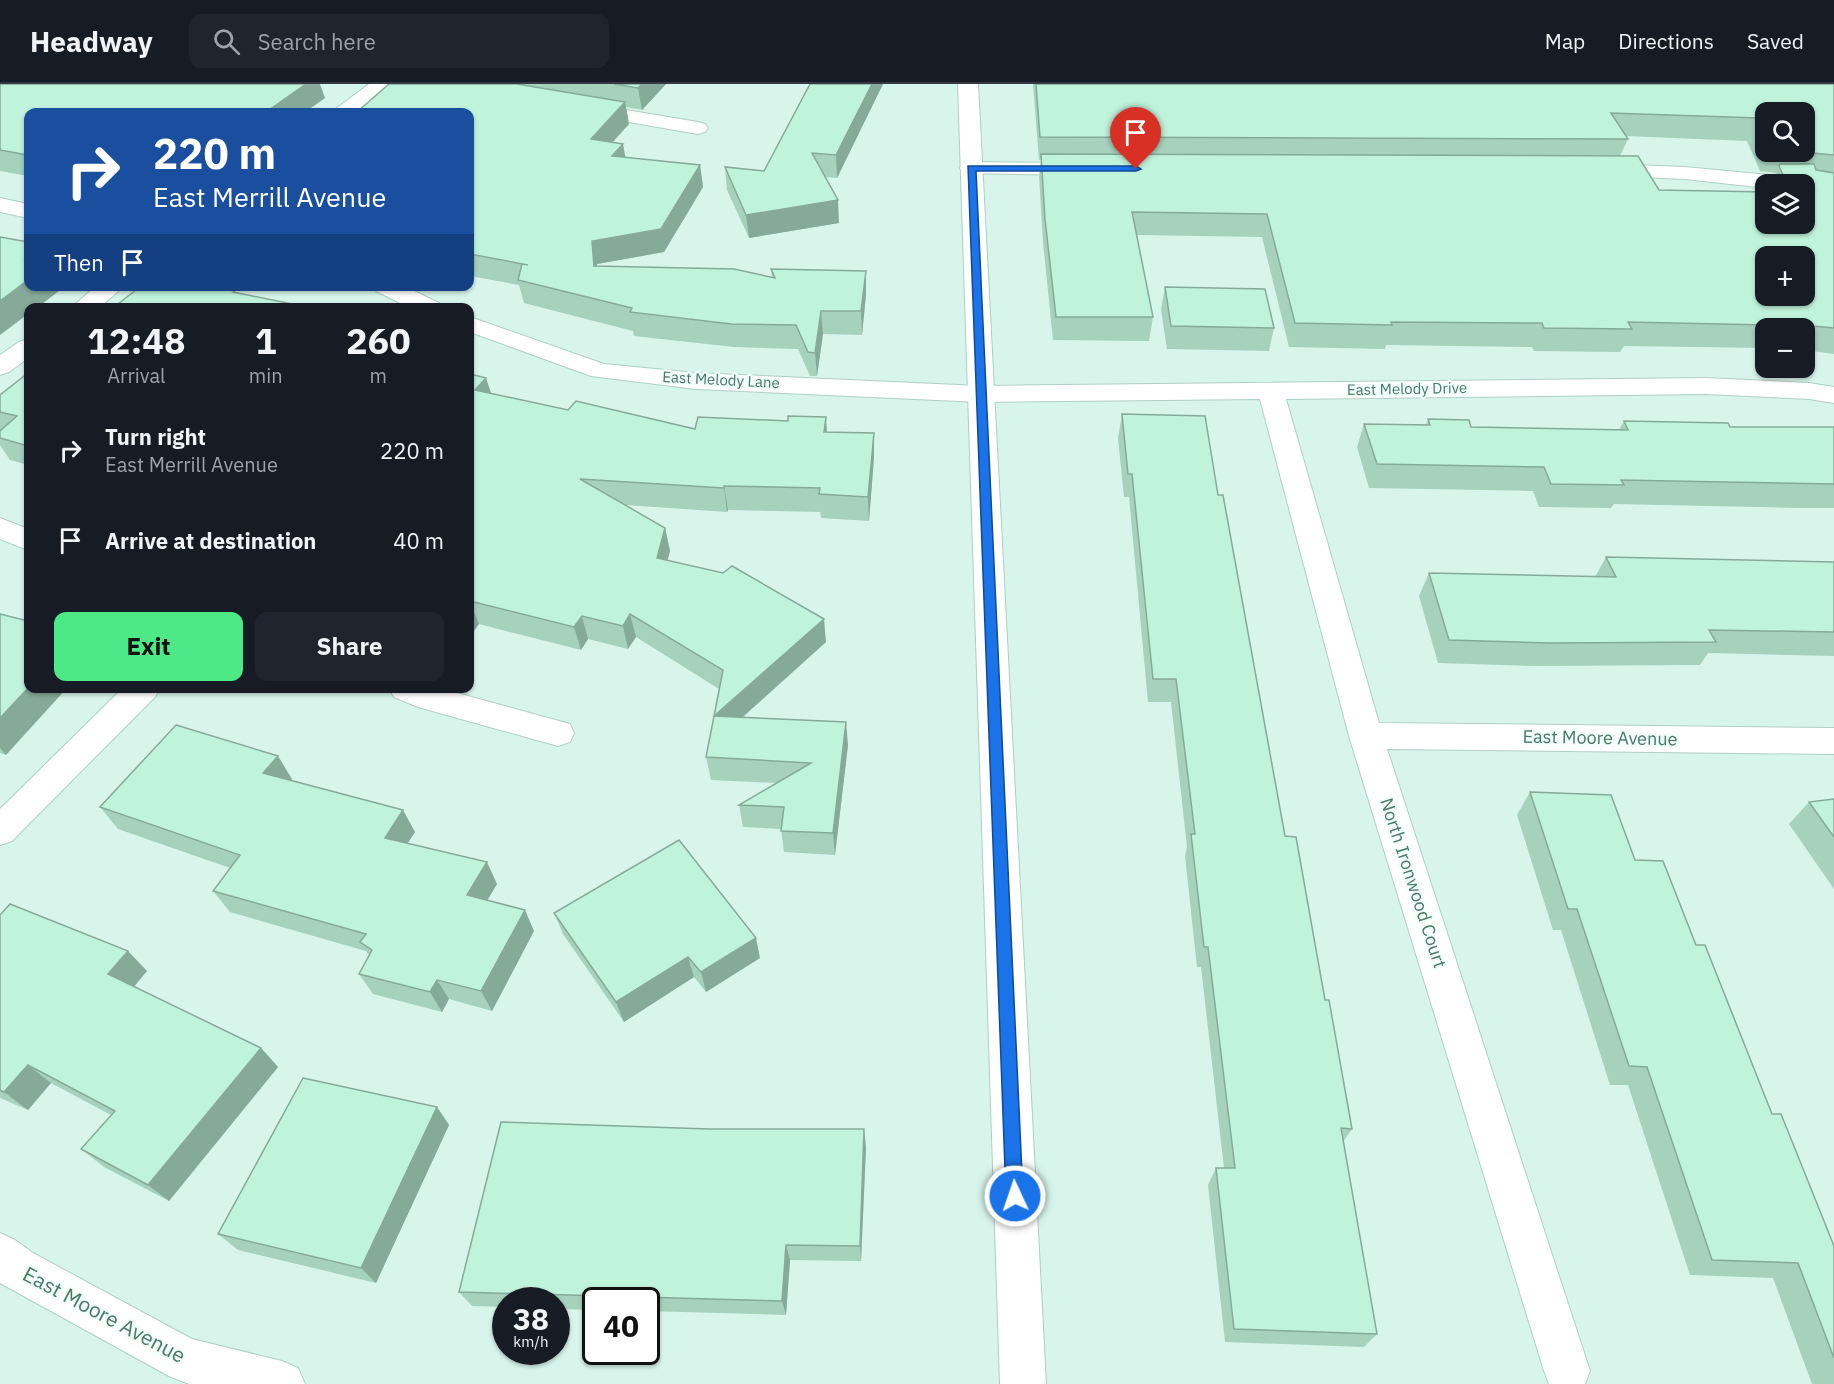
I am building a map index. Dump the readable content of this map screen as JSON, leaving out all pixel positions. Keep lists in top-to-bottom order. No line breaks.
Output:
{"streets":{"street":["East Melody Lane","East Melody Drive","East Moore Avenue","North Ironwood Court"]},"crossings":[["East Melody Lane","East Melody Drive"],["East Melody Drive","North Ironwood Court"],["East Moore Avenue","North Ironwood Court"]],"page":{"header":"Headway","search":"Search here","nav":["Map","Directions","Saved"],"map_buttons":["+","−"],"turn":["220 m","East Merrill Avenue"],"then":"Then","eta":["12:48","Arrival","1","min","260","m"],"list":[{"name":"Turn right","note":"East Merrill Avenue","value":"220 m"},{"name":"Arrive at destination","value":"40 m"}],"buttons":["Exit","Share"],"speed":"38 km/h","limit":"40"}}
